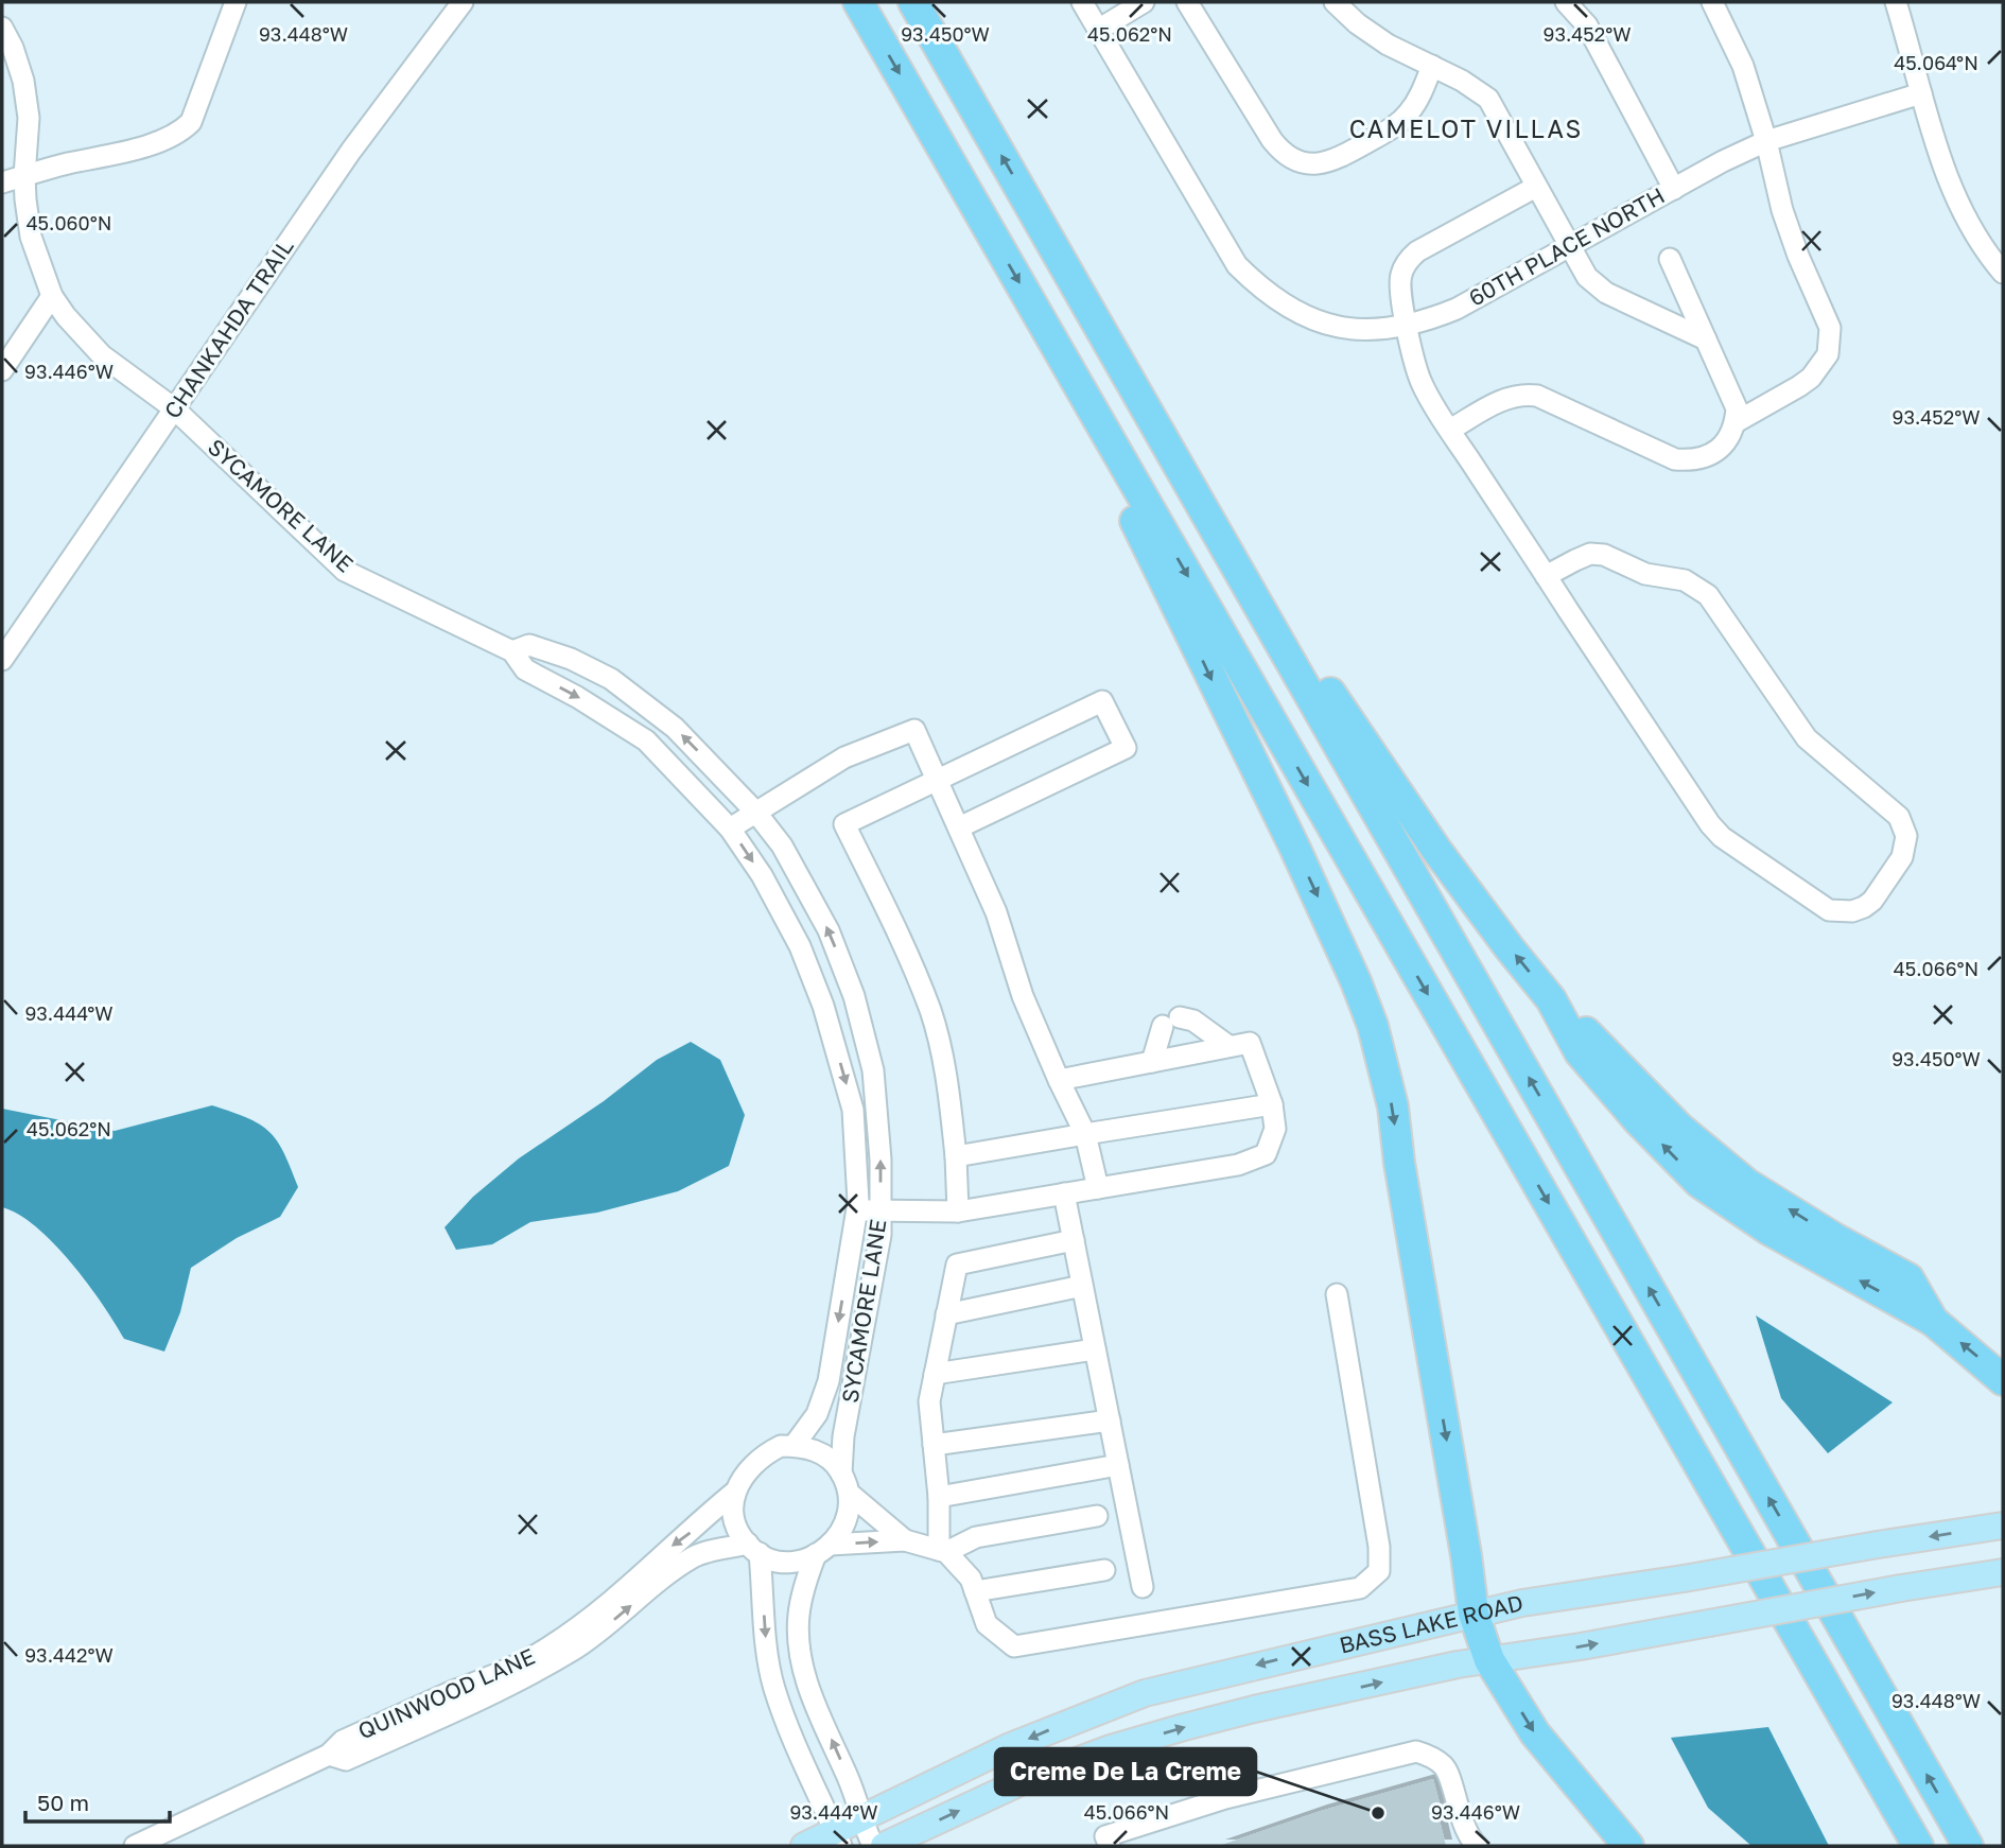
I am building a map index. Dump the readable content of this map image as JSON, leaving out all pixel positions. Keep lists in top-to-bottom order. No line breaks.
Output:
{"streets":{"main road":["BASS LAKE ROAD"],"street":["60TH PLACE NORTH","CHANKAHDA TRAIL","SYCAMORE LANE","QUINWOOD LANE"]},"crossings":[["CHANKAHDA TRAIL","SYCAMORE LANE"],["SYCAMORE LANE","QUINWOOD LANE"]],"districts":["CAMELOT VILLAS"],"places":["Creme De La Creme"],"scale_bar":"50 m","coordinates":["93.448°W","93.450°W","45.062°N","93.452°W","45.064°N","45.060°N","93.446°W","45.066°N","93.444°W","93.442°W"]}
